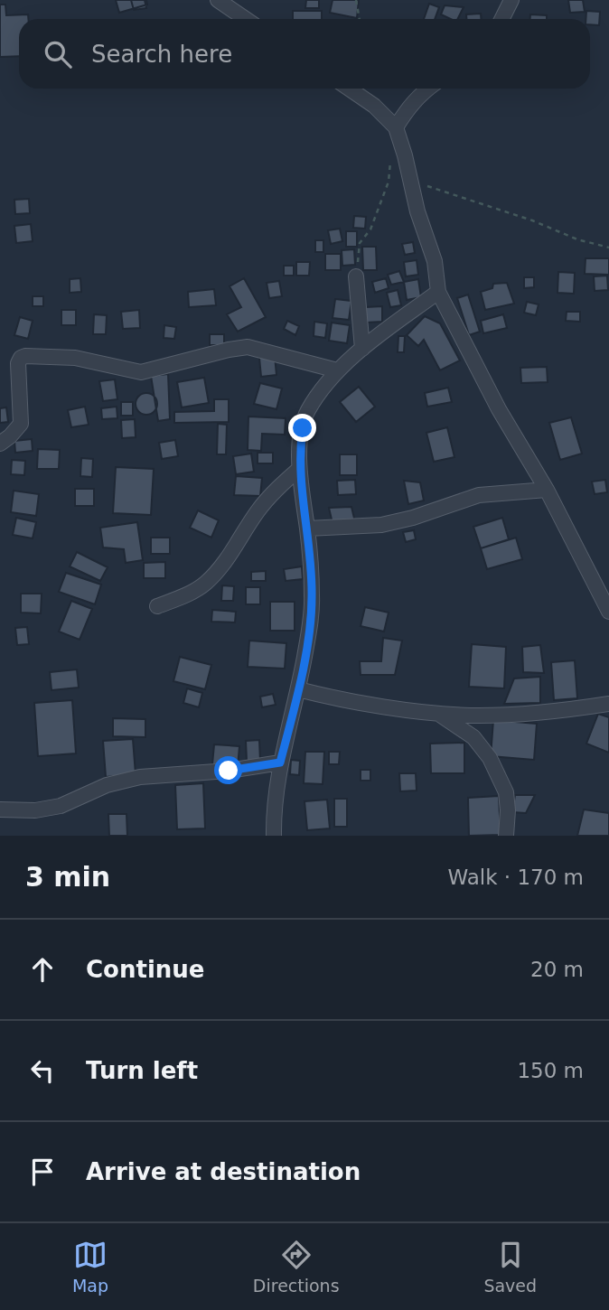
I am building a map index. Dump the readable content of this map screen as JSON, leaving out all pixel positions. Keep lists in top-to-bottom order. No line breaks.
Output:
{"page":{"search":"Search here","heading":["3 min","Walk · 170 m"],"list":[["Continue","20 m"],["Turn left","150 m"],"Arrive at destination"],"nav":["Map","Directions","Saved"]}}
